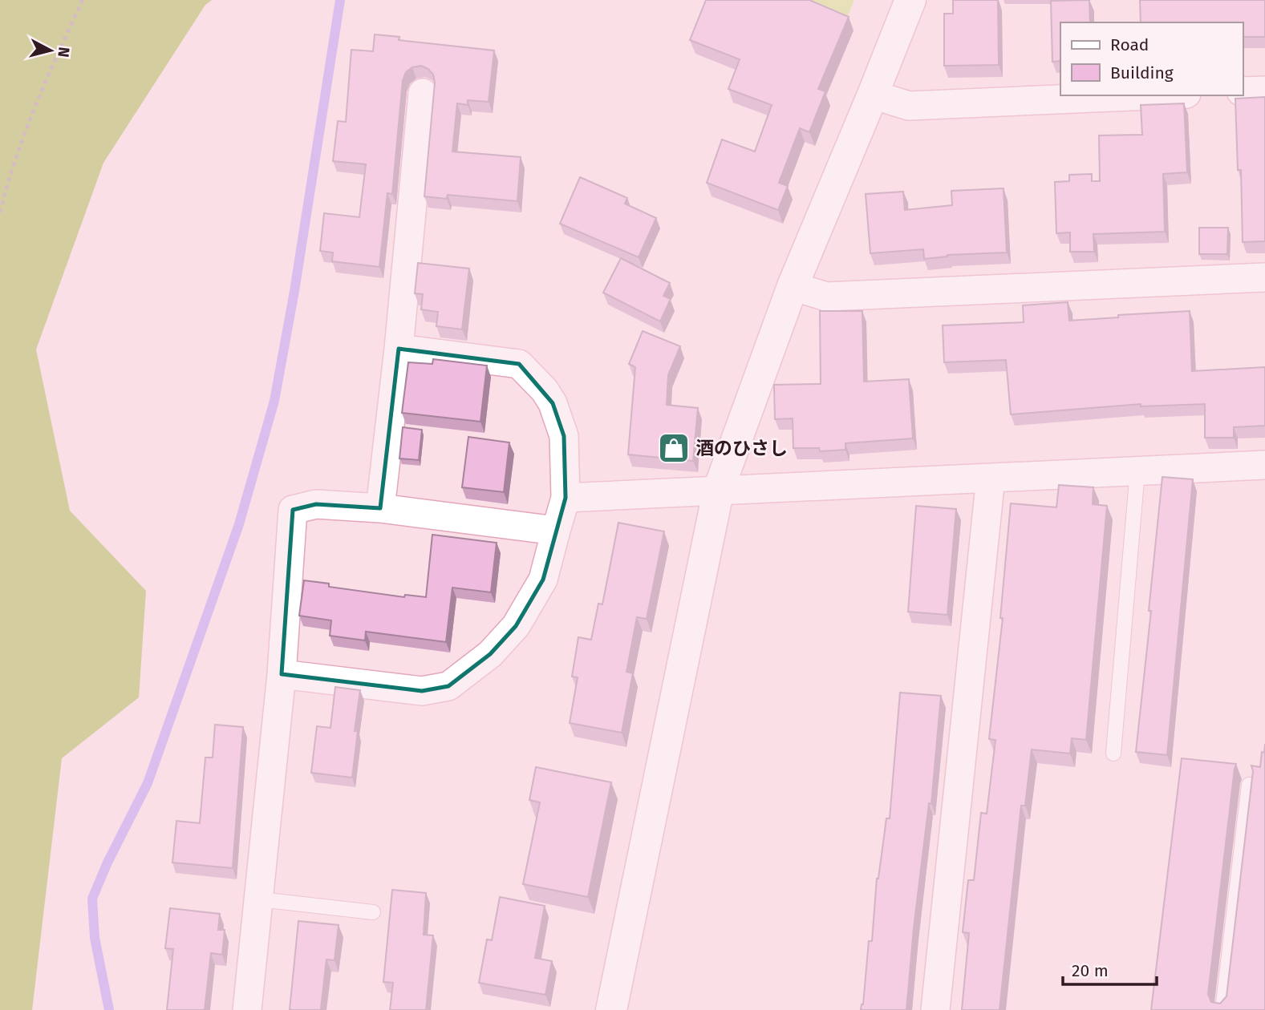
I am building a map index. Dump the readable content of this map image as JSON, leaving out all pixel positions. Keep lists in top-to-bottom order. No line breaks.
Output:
{"places":{"shop":["酒のひさし"]},"legend":["Road","Building"],"scale_bar":"20 m","north":"right"}
